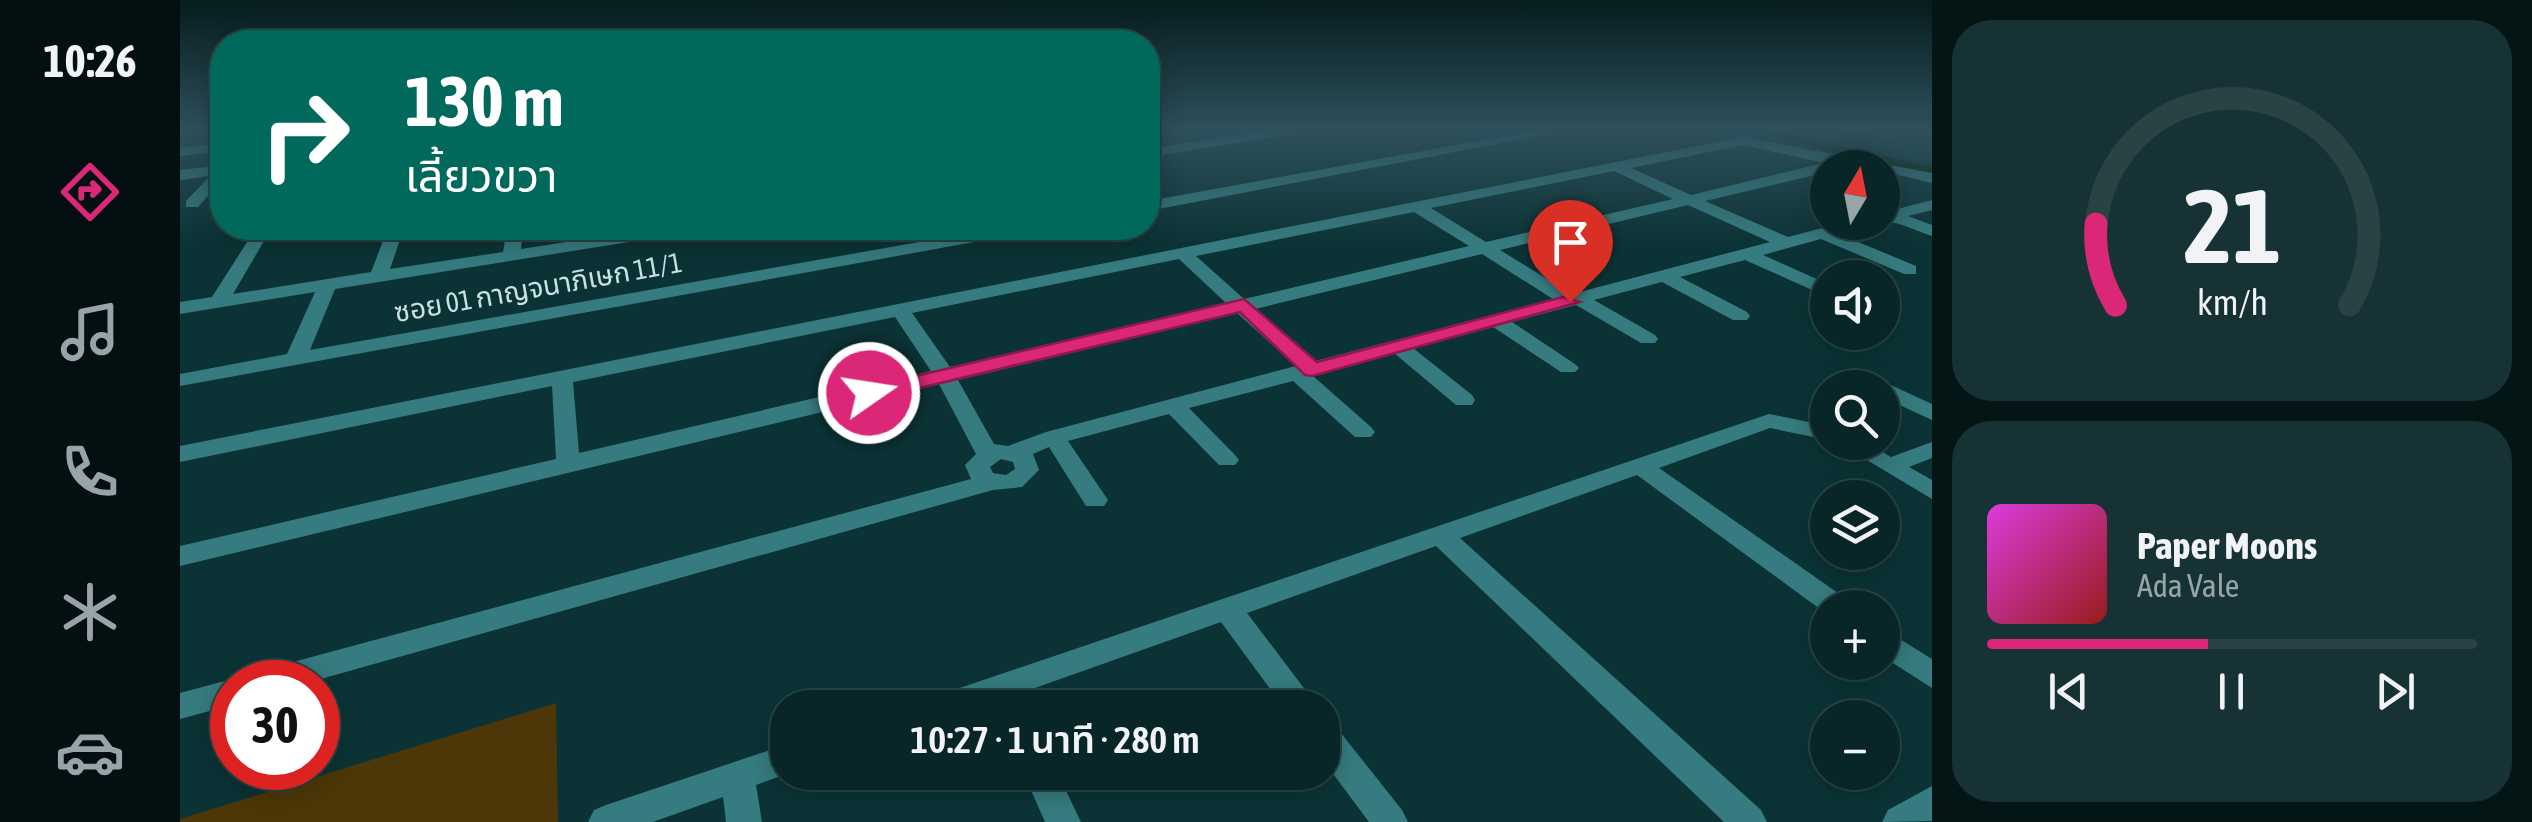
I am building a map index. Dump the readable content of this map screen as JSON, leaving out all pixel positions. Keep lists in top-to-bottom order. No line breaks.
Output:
{"streets":{"street":["ซอย 01 กาญจนาภิเษก 11/1"]},"north":"top","page":{"tabs":"10:26","turn":["130 m","เลี้ยวขวา"],"map_buttons":["+","−"],"song":["Paper Moons","Ada Vale"],"limit":"30","trip":"10:27 · 1 นาที · 280 m","gauge":["21","km/h"]}}
